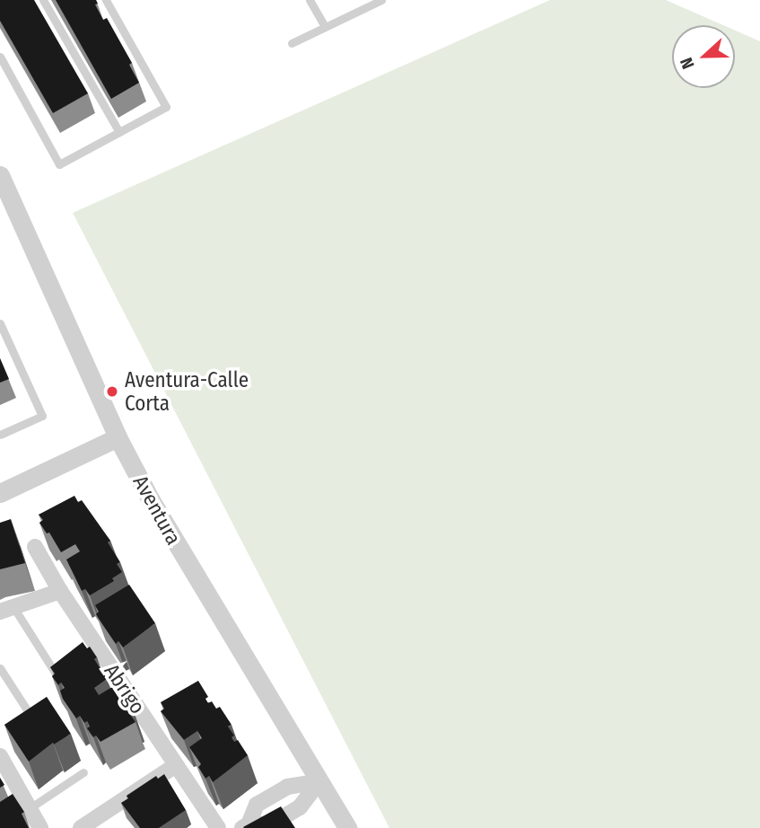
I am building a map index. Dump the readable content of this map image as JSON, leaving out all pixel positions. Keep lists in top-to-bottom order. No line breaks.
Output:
{"streets":{"street":["Aventura","Abrigo"]},"places":["Aventura-Calle Corta"],"north":"left"}
